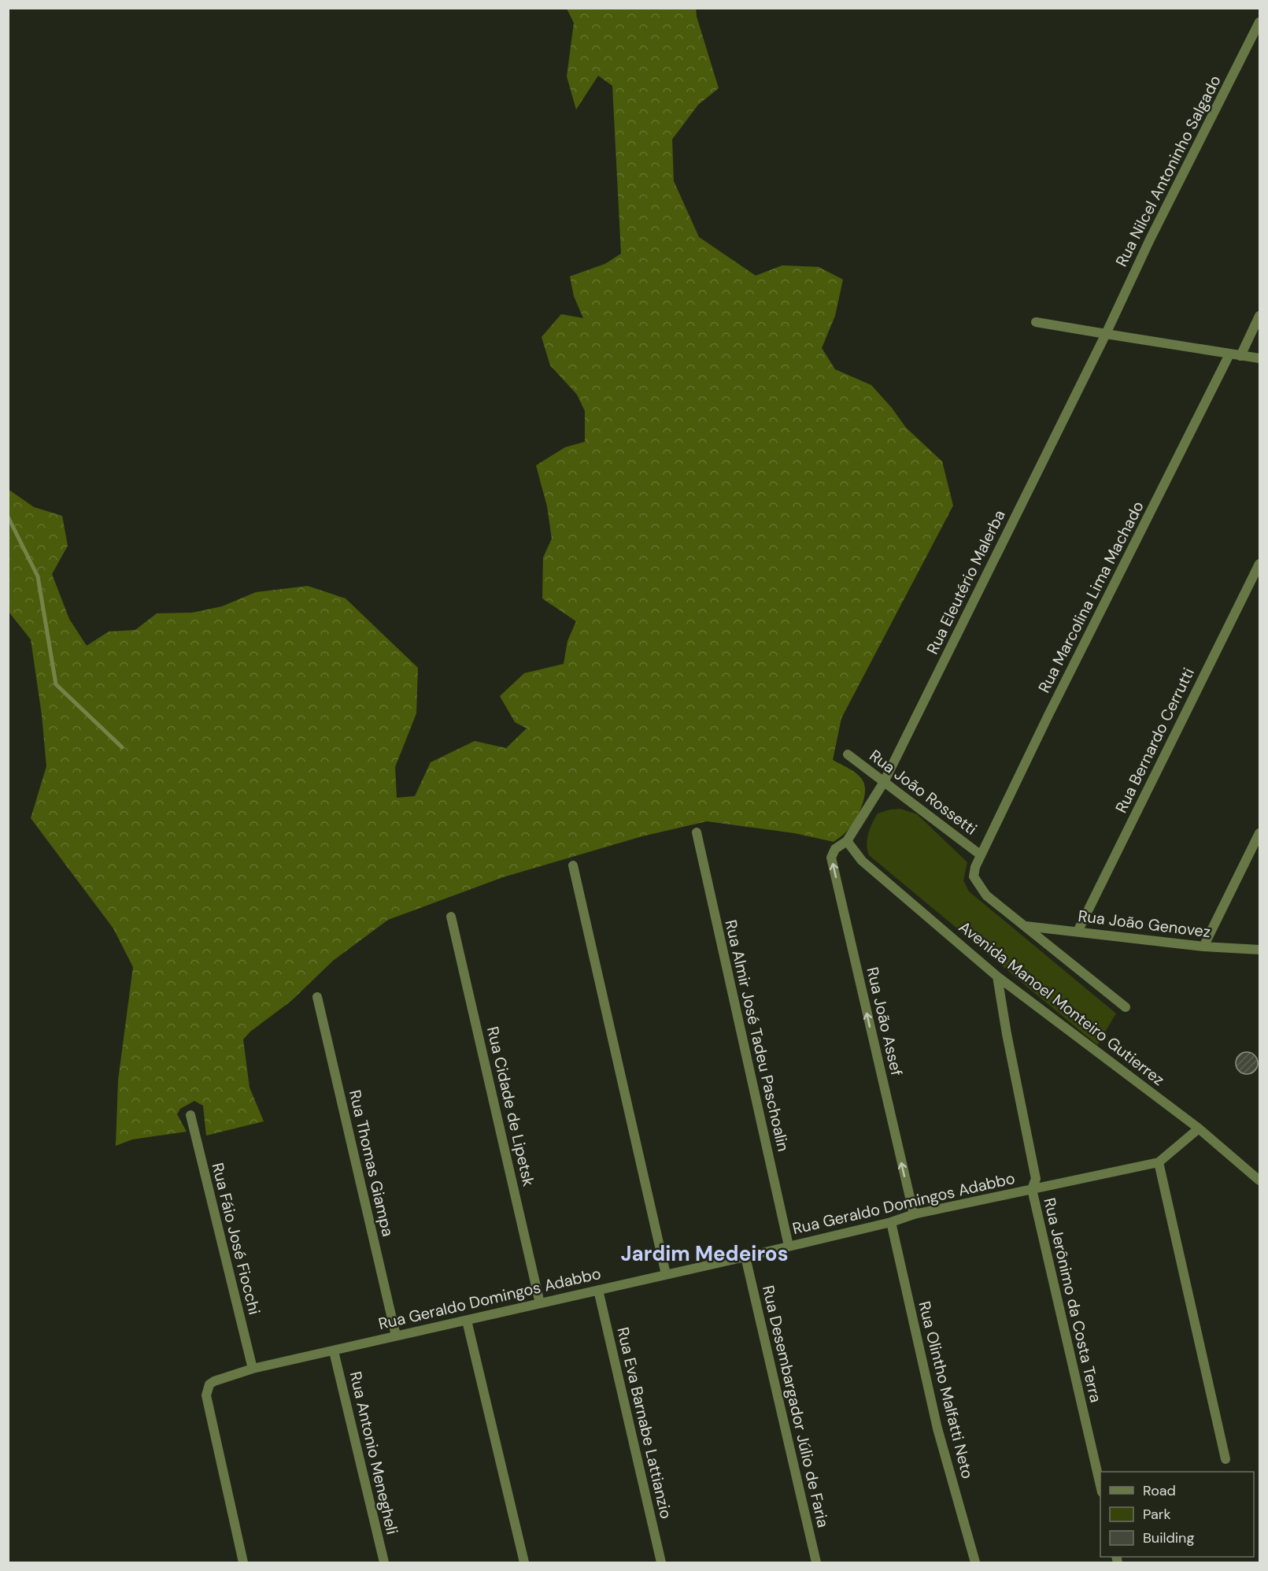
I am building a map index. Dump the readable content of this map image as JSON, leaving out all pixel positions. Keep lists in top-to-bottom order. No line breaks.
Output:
{"streets":{"street":["Rua Nilcel Antoninho Salgado","Rua Eleutério Malerba","Rua Marcolina Lima Machado","Rua Bernardo Cerrutti","Rua João Rossetti","Rua João Genovez","Avenida Manoel Monteiro Gutierrez","Rua João Assef","Rua Almir José Tadeu Paschoalin","Rua Cidade de Lipetsk","Rua Thomas Giampa","Rua Geraldo Domingos Adabbo","Rua Fáio José Fiocchi","Rua Jerônimo da Costa Terra","Rua Olintho Malfatti Neto","Rua Desembargador Júlio de Faria","Rua Eva Barnabe Lattianzio","Rua Antonio Menegheli"]},"crossings":[["Rua Nilcel Antoninho Salgado","Rua Eleutério Malerba"],["Rua Eleutério Malerba","Rua João Rossetti"],["Rua Eleutério Malerba","Avenida Manoel Monteiro Gutierrez"],["Rua Eleutério Malerba","Rua João Assef"],["Rua Marcolina Lima Machado","Rua João Rossetti"],["Rua Marcolina Lima Machado","Rua João Genovez"],["Rua Bernardo Cerrutti","Rua João Genovez"],["Avenida Manoel Monteiro Gutierrez","Rua João Assef"],["Avenida Manoel Monteiro Gutierrez","Rua Jerônimo da Costa Terra"],["Rua João Assef","Rua Geraldo Domingos Adabbo"],["Rua Almir José Tadeu Paschoalin","Rua Geraldo Domingos Adabbo"],["Rua Cidade de Lipetsk","Rua Geraldo Domingos Adabbo"],["Rua Thomas Giampa","Rua Geraldo Domingos Adabbo"],["Rua Geraldo Domingos Adabbo","Rua Fáio José Fiocchi"],["Rua Geraldo Domingos Adabbo","Rua Jerônimo da Costa Terra"],["Rua Geraldo Domingos Adabbo","Rua Olintho Malfatti Neto"],["Rua Geraldo Domingos Adabbo","Rua Desembargador Júlio de Faria"],["Rua Geraldo Domingos Adabbo","Rua Eva Barnabe Lattianzio"],["Rua Geraldo Domingos Adabbo","Rua Antonio Menegheli"]],"one_way":["Rua João Assef"],"districts":["Jardim Medeiros"],"legend":["Road","Park","Building"]}
